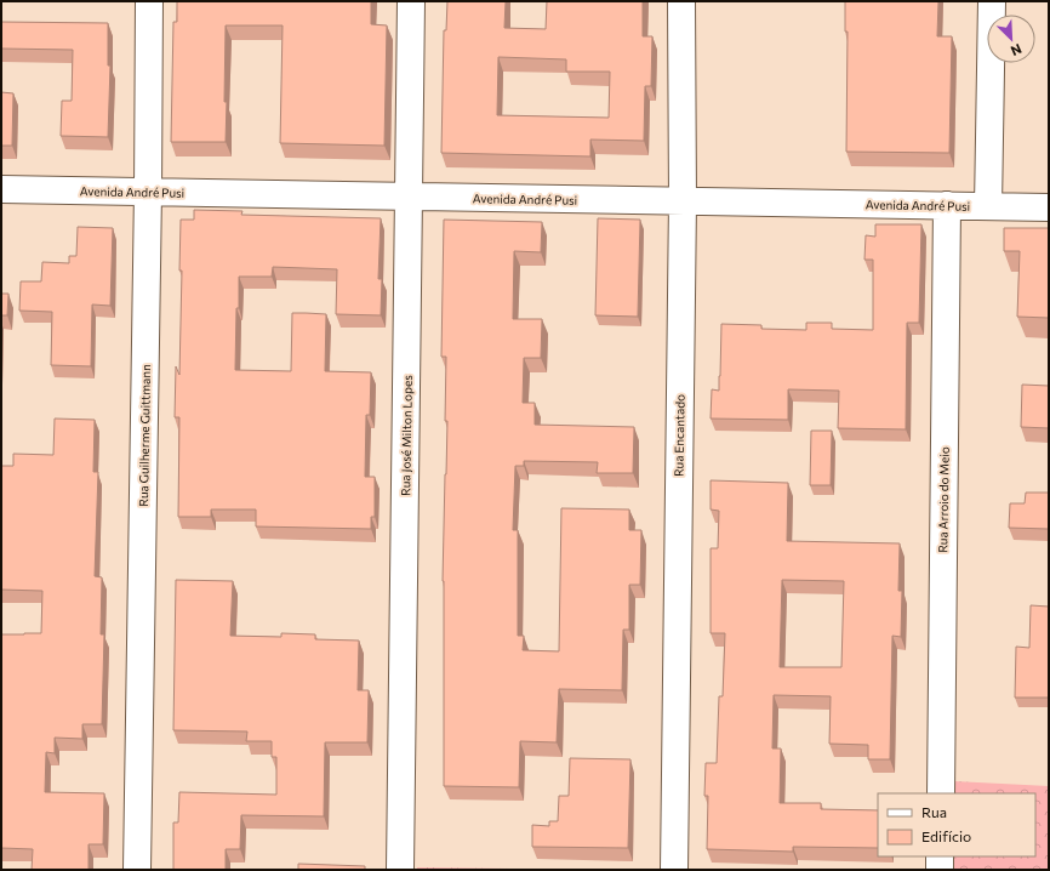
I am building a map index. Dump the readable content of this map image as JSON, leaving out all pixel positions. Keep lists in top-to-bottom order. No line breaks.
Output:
{"streets":{"street":["Avenida André Pusi","Rua Guilherme Guittmann","Rua José Milton Lopes","Rua Encantado","Rua Arroio do Meio"]},"crossings":[["Avenida André Pusi","Rua Guilherme Guittmann"],["Avenida André Pusi","Rua José Milton Lopes"],["Avenida André Pusi","Rua Encantado"],["Avenida André Pusi","Rua Arroio do Meio"]],"legend":["Rua","Edifício"],"north":"bottom right"}
